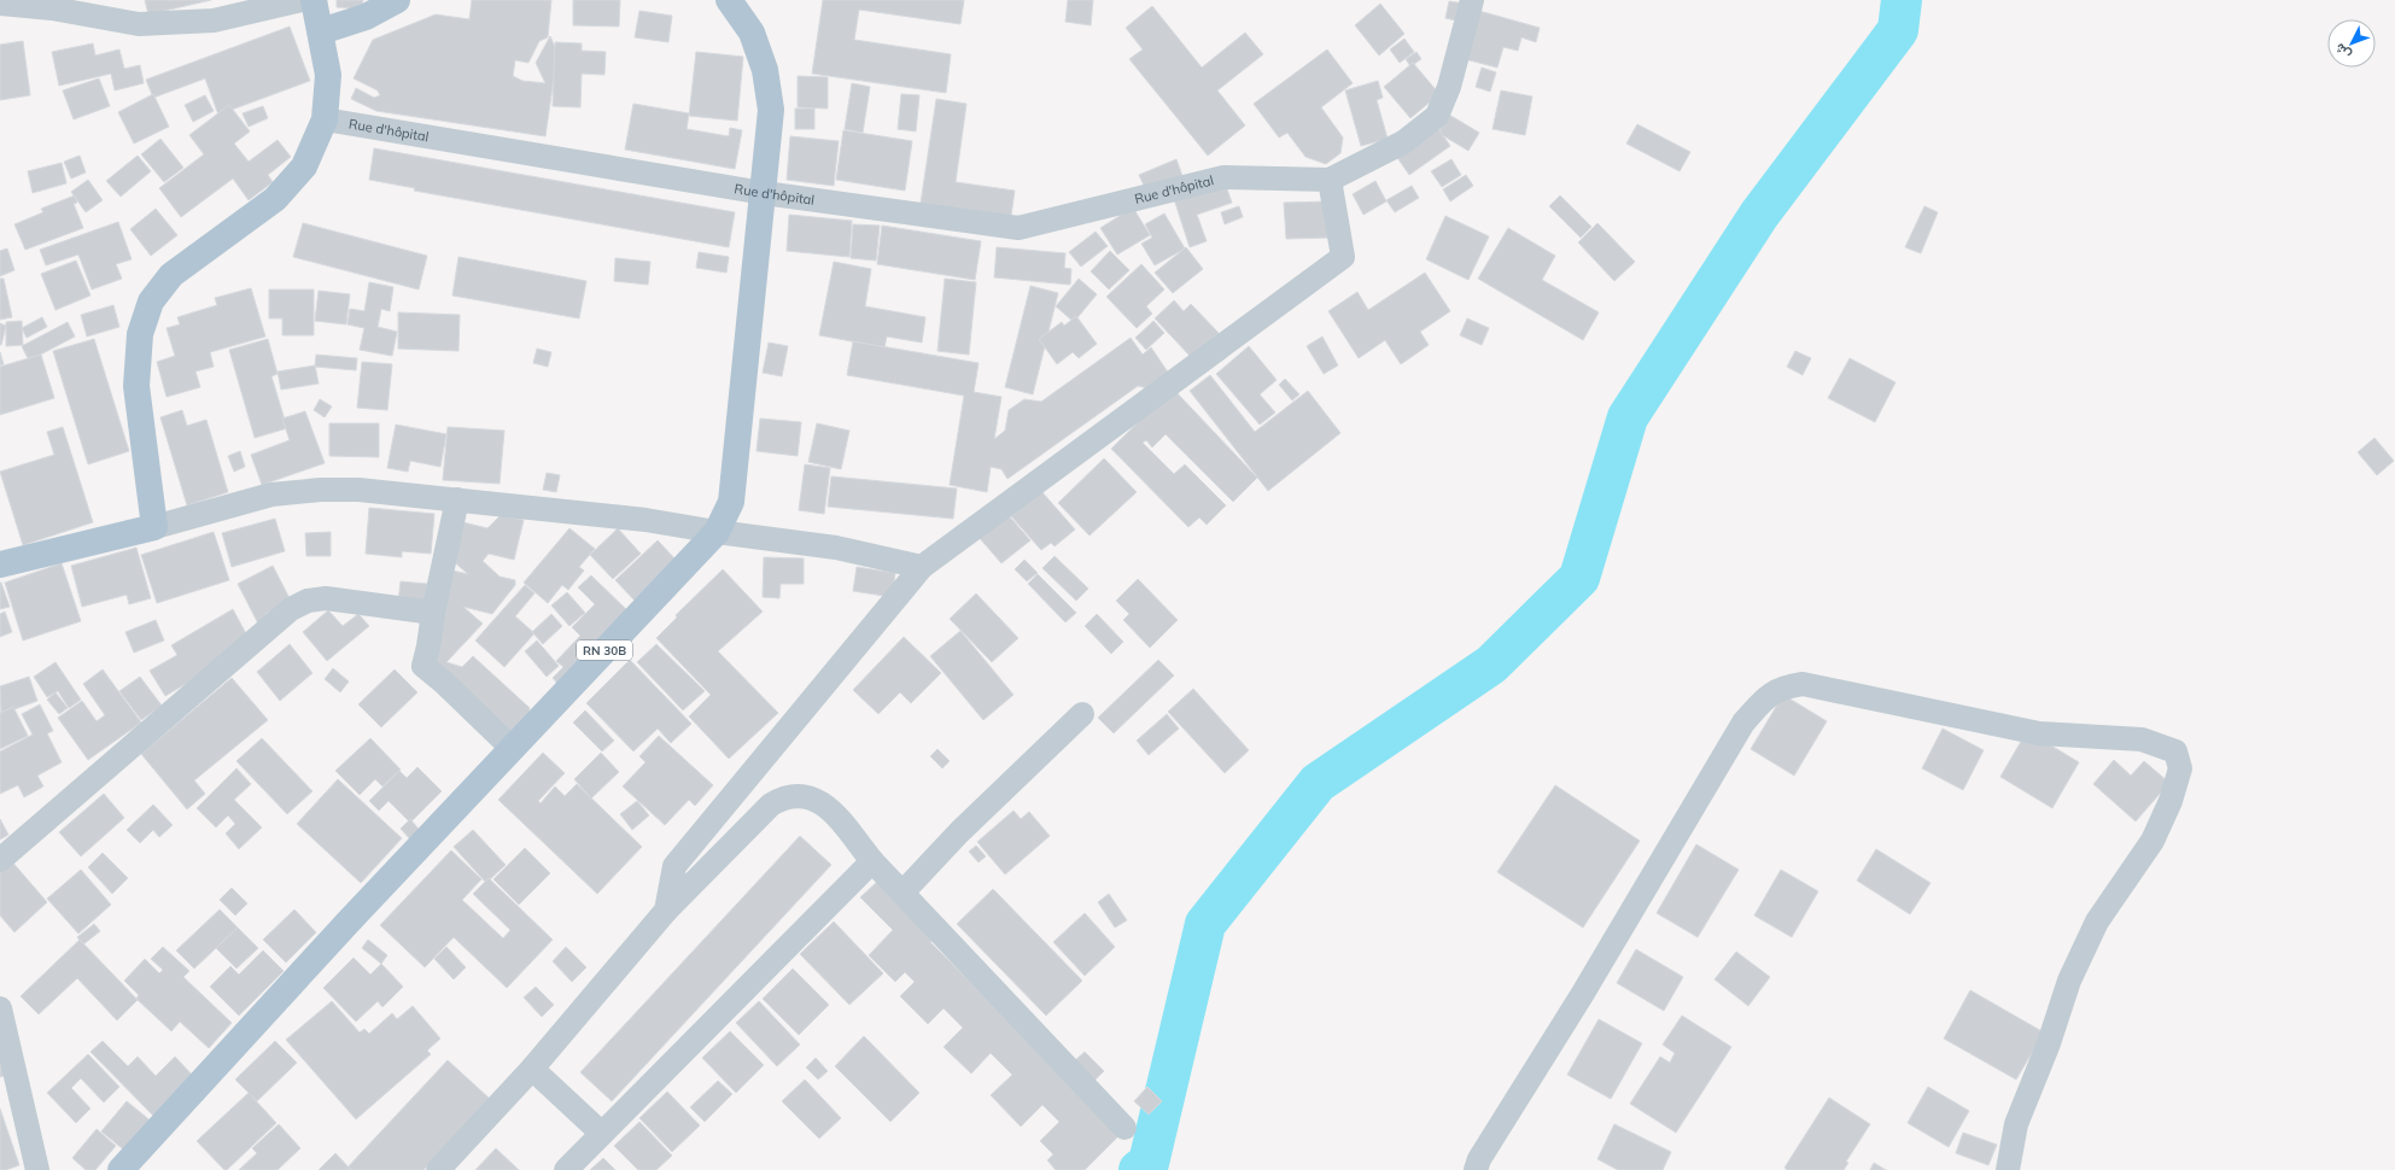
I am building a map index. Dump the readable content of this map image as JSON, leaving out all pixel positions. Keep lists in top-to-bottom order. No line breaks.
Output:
{"streets":{"main road":["RN 30B"],"street":["Rue d'hôpital"]},"crossings":[["Rue d'hôpital","RN 30B"]],"north":"bottom left"}
